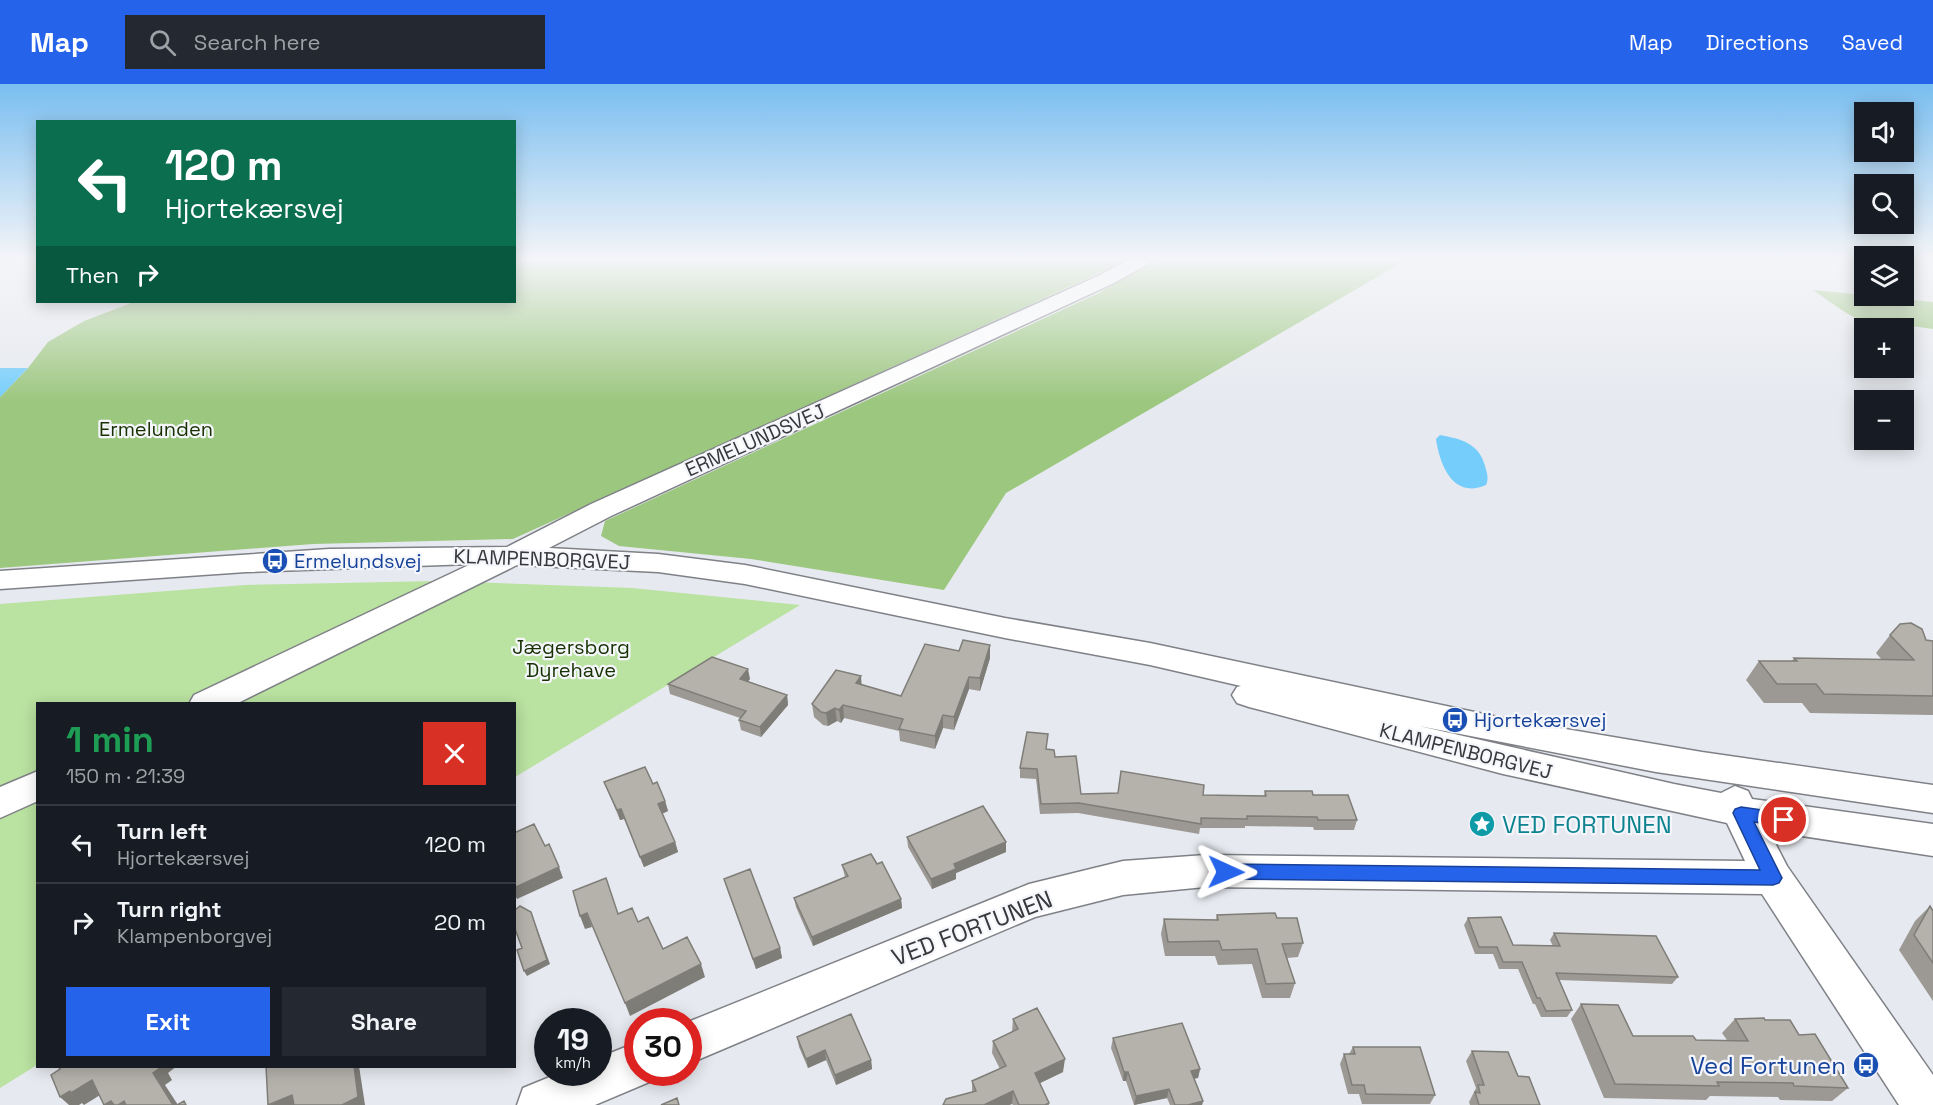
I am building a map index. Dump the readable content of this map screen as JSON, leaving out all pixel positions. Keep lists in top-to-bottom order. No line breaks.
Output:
{"streets":{"street":["ERMELUNDSVEJ","KLAMPENBORGVEJ","VED FORTUNEN"]},"crossings":[["ERMELUNDSVEJ","KLAMPENBORGVEJ"]],"parks":["Ermelunden","Jægersborg Dyrehave"],"places":{"bus stop":["Ermelundsvej","Hjortekærsvej","Ved Fortunen"],"place":["VED FORTUNEN"]},"page":{"header":"Map","search":"Search here","nav":["Map","Directions","Saved"],"map_buttons":["+","−"],"turn":["120 m","Hjortekærsvej"],"then":"Then","heading":["1 min","150 m · 21:39"],"list":[{"name":"Turn left","note":"Hjortekærsvej","value":"120 m"},{"name":"Turn right","note":"Klampenborgvej","value":"20 m"}],"buttons":["Exit","Share"],"speed":"19 km/h","limit":"30"}}
